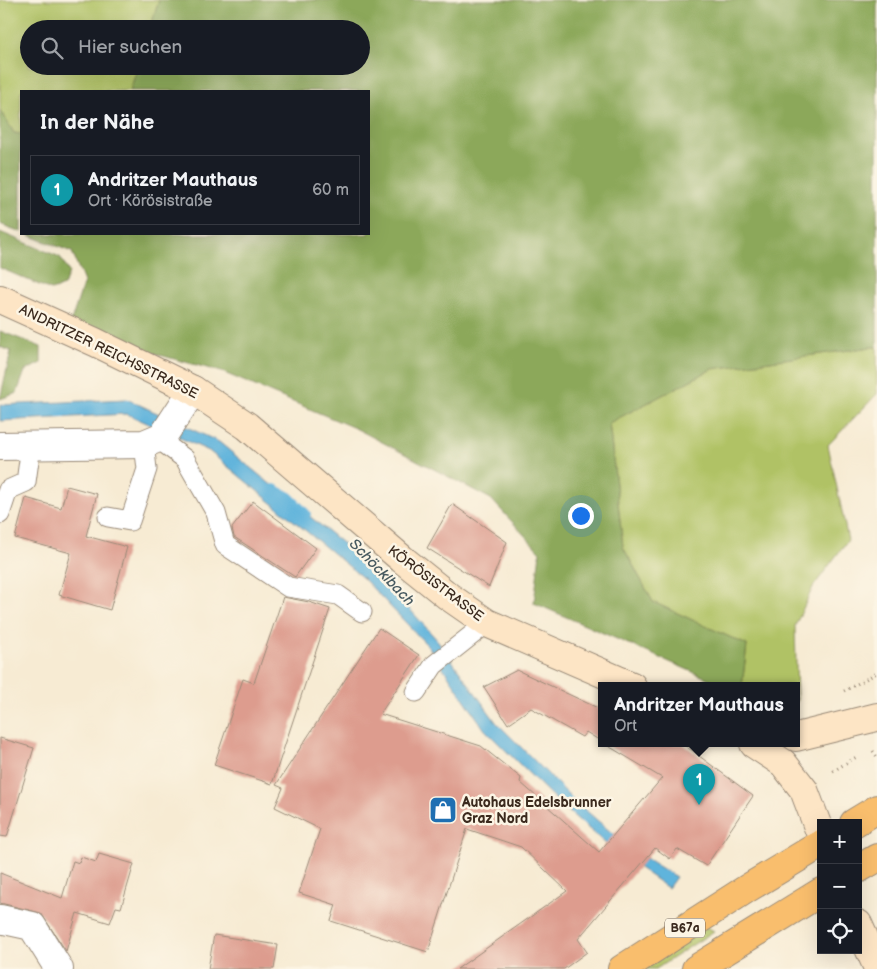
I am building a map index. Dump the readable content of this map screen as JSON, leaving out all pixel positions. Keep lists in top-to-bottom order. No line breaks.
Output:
{"streets":{"main road":["ANDRITZER REICHSSTRASSE","KÖRÖSISTRASSE","B67a"]},"crossings":[["ANDRITZER REICHSSTRASSE","KÖRÖSISTRASSE"]],"water":["Schöcklbach"],"places":{"shop":["Autohaus Edelsbrunner Graz Nord"]},"page":{"search":"Hier suchen","heading":"In der Nähe","list":[{"mark":"1","name":"Andritzer Mauthaus","note":"Ort · Körösistraße","value":"60 m"}],"popup":["Andritzer Mauthaus","Ort"],"pins":"1","map_buttons":["+","−"]}}
